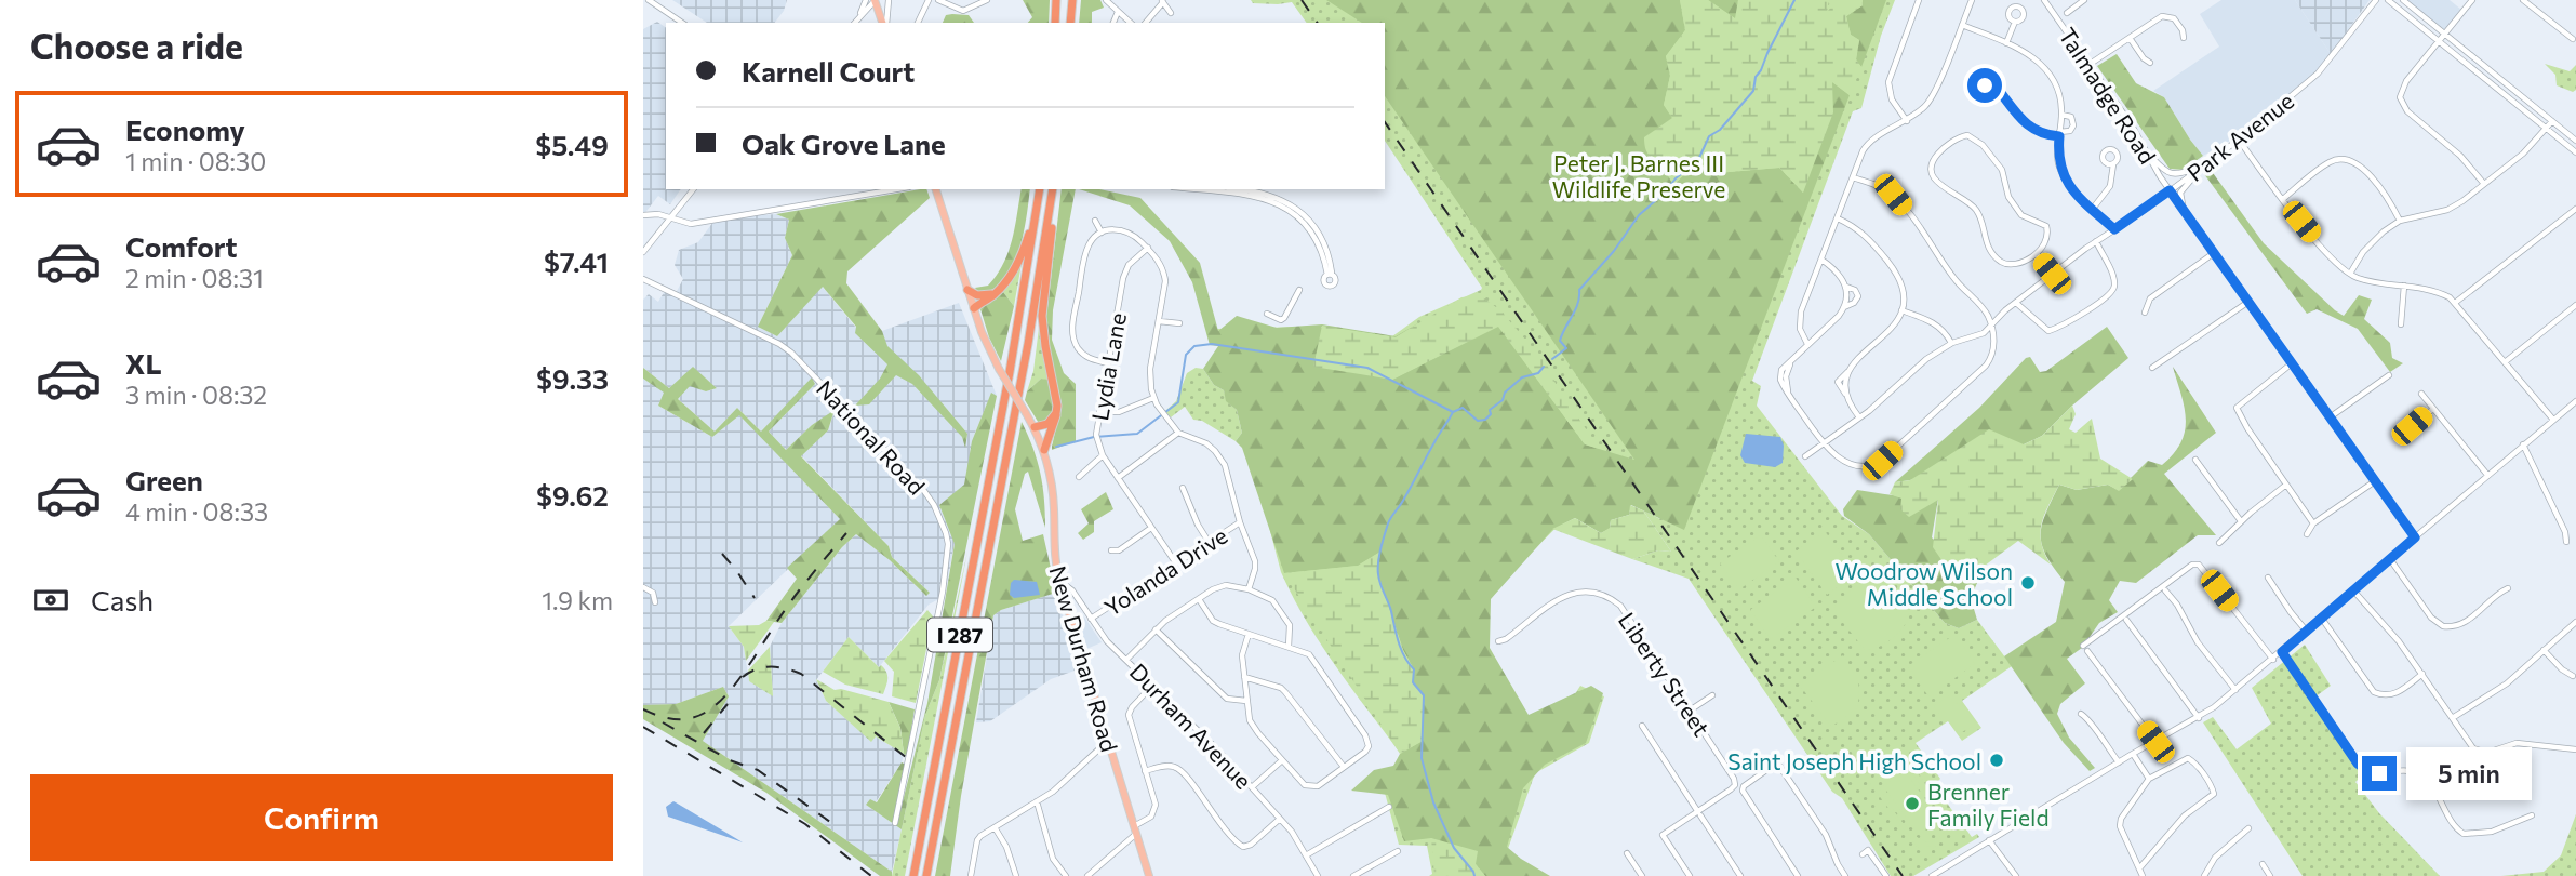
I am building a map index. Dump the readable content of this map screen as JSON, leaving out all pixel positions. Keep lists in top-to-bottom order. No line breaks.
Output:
{"streets":{"highway":["I 287"],"main road":["New Durham Road"],"street":["Talmadge Road","Park Avenue","Lydia Lane","National Road","Yolanda Drive","Liberty Street","Durham Avenue"]},"crossings":[["Talmadge Road","Park Avenue"],["Lydia Lane","Yolanda Drive"],["Yolanda Drive","Durham Avenue"],["New Durham Road","Durham Avenue"]],"parks":["Peter J. Barnes III Wildlife Preserve"],"places":["Woodrow Wilson Middle School","Saint Joseph High School","Brenner Family Field"],"page":{"heading":"Choose a ride","banner":["Karnell Court","Oak Grove Lane"],"list":[{"name":"Economy","note":"1 min · 08:30","value":"$5.49"},{"name":"Comfort","note":"2 min · 08:31","value":"$7.41"},{"name":"XL","note":"3 min · 08:32","value":"$9.33"},{"name":"Green","note":"4 min · 08:33","value":"$9.62"}],"pay":["Cash","1.9 km"],"bubble":"5 min","buttons":"Confirm"}}
